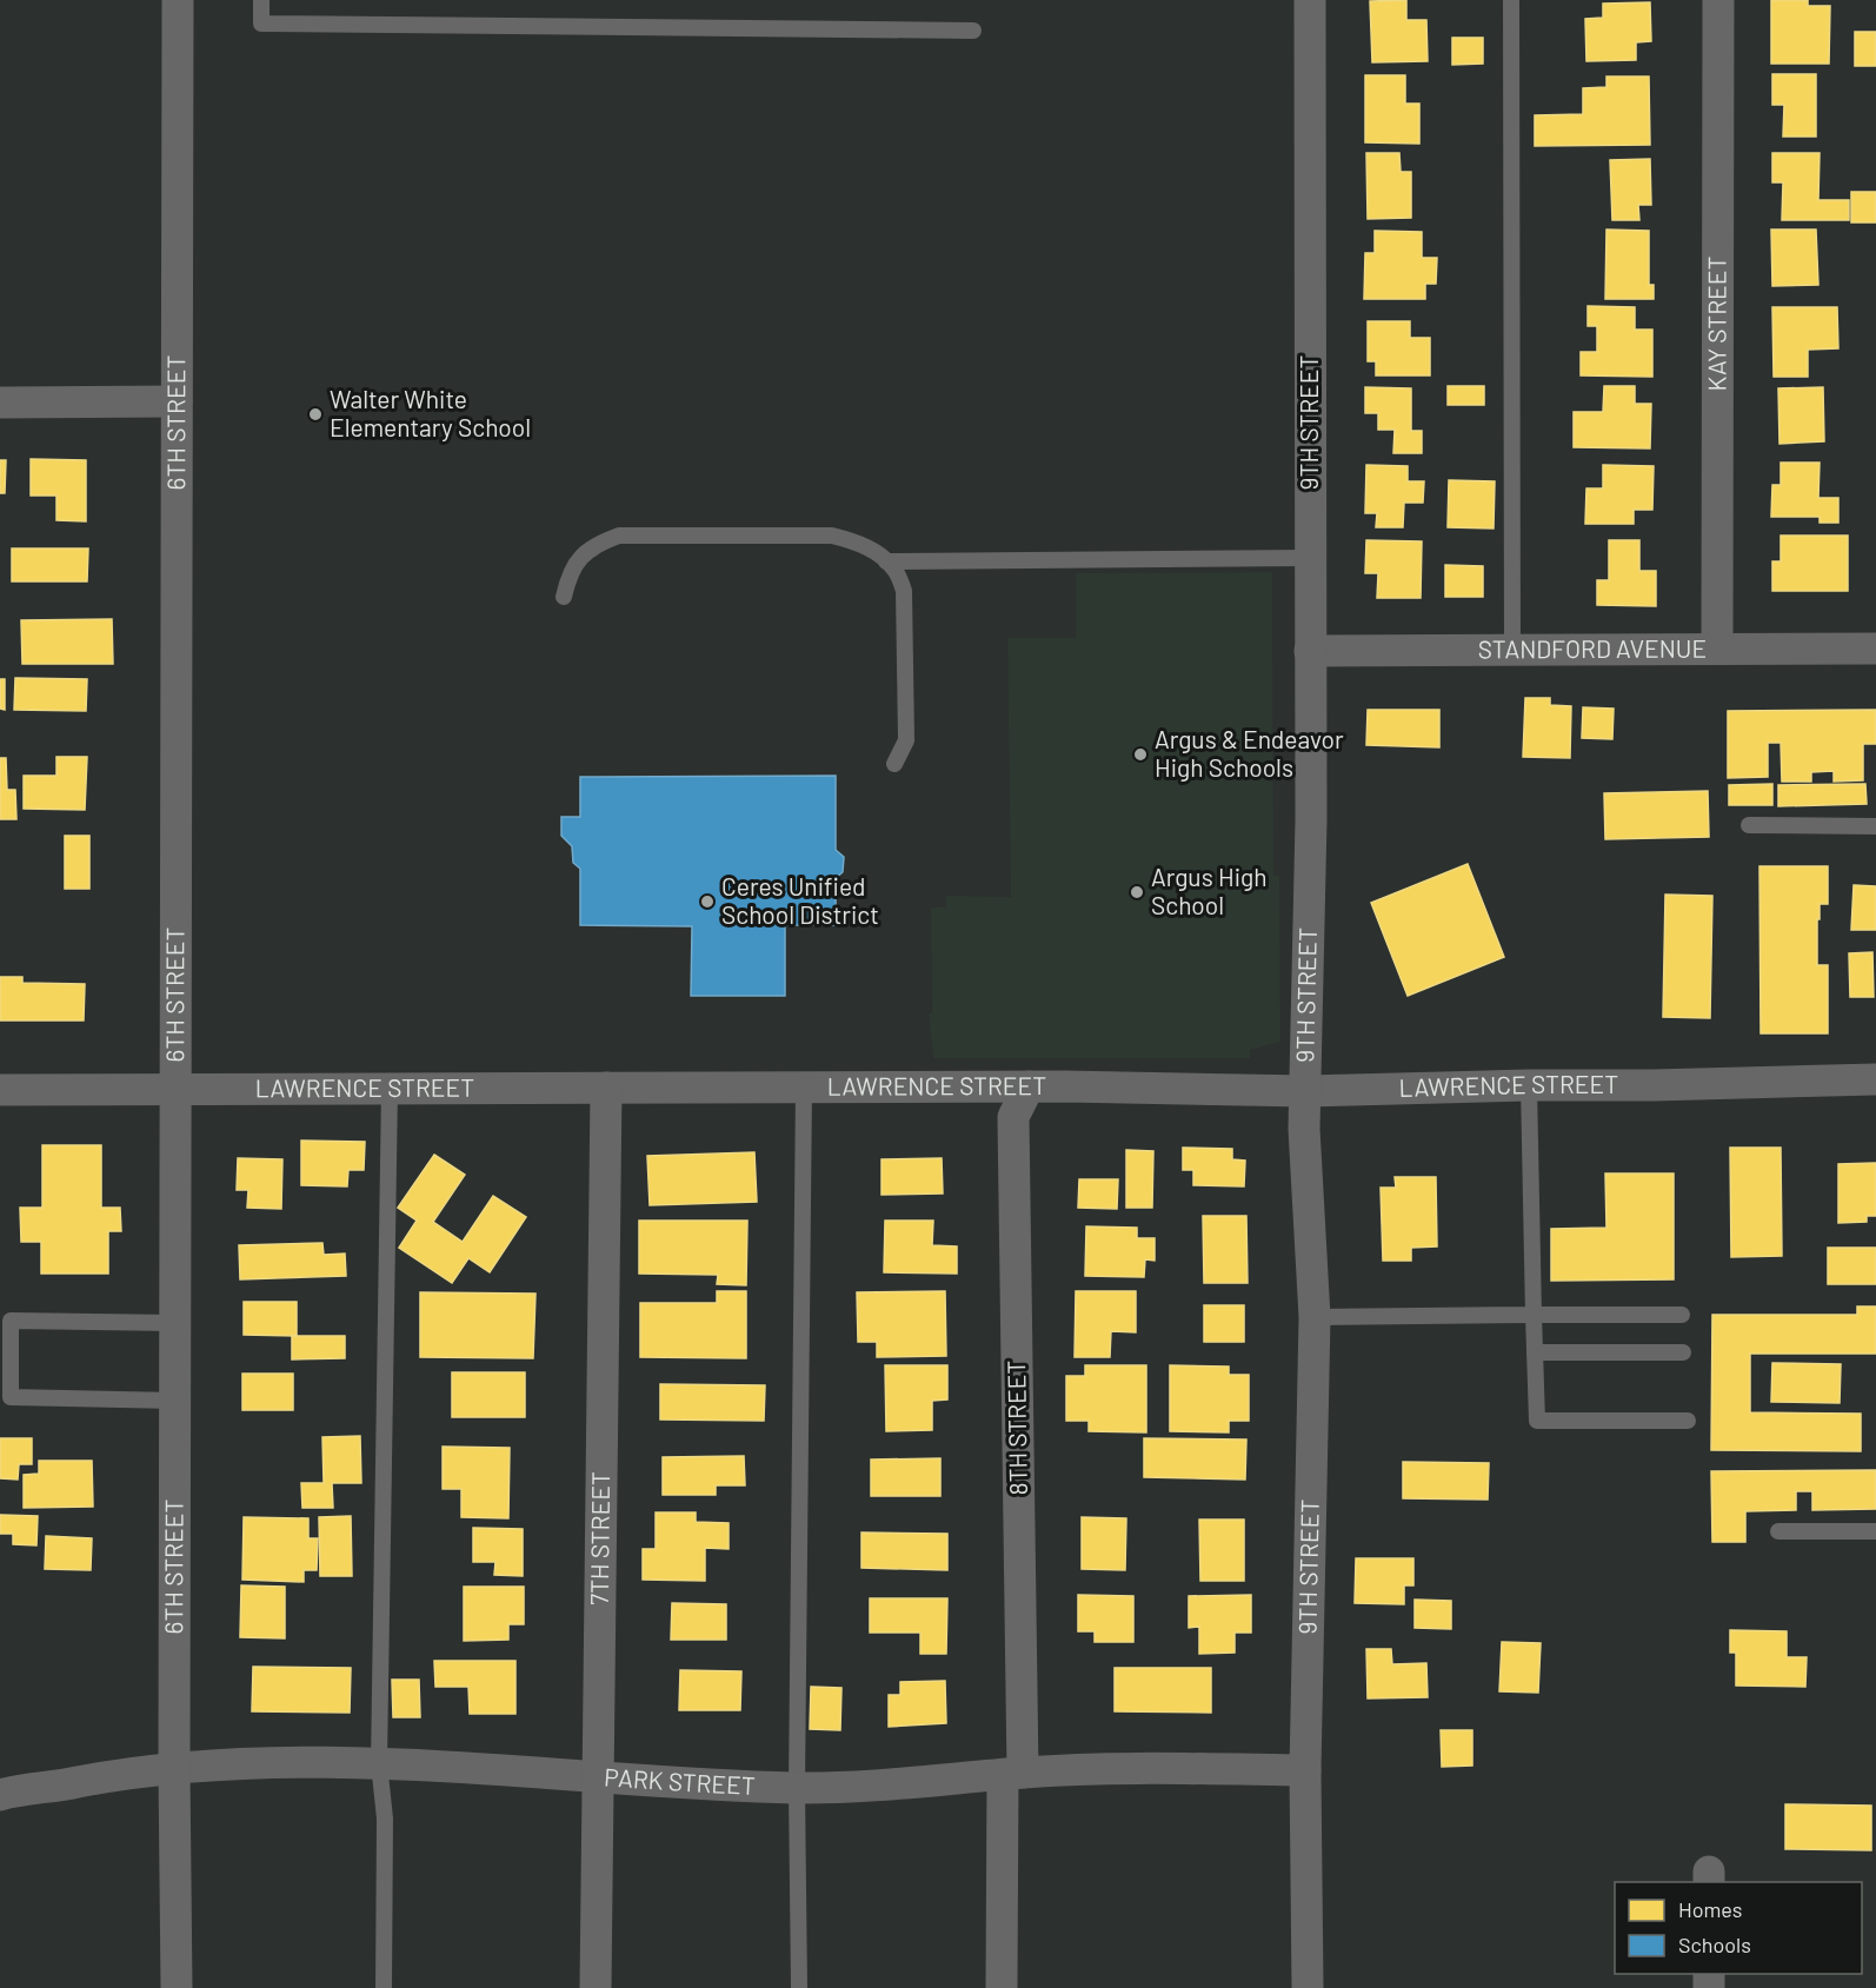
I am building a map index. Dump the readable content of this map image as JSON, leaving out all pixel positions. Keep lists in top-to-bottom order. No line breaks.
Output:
{"streets":{"street":["KAY STREET","6TH STREET","9TH STREET","STANDFORD AVENUE","LAWRENCE STREET","8TH STREET","7TH STREET","PARK STREET"]},"crossings":[["KAY STREET","STANDFORD AVENUE"],["6TH STREET","LAWRENCE STREET"],["6TH STREET","PARK STREET"],["9TH STREET","STANDFORD AVENUE"],["9TH STREET","LAWRENCE STREET"],["9TH STREET","PARK STREET"],["LAWRENCE STREET","8TH STREET"],["LAWRENCE STREET","7TH STREET"],["8TH STREET","PARK STREET"],["7TH STREET","PARK STREET"]],"places":["Walter White Elementary School","Argus & Endeavor High Schools","Argus High School","Ceres Unified School District"],"legend":["Homes","Schools"]}
